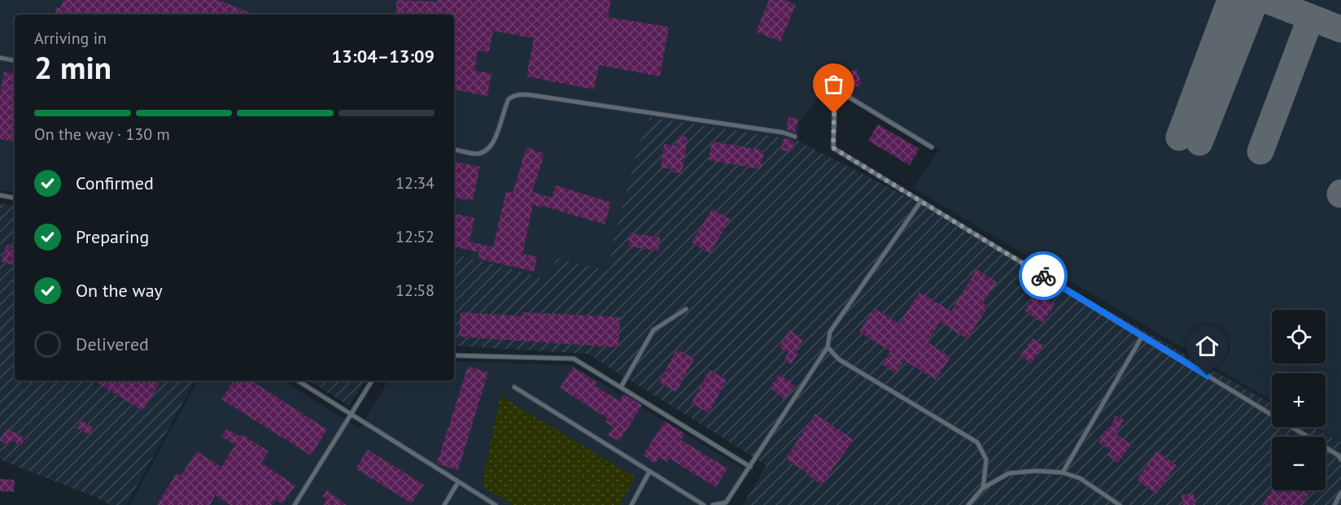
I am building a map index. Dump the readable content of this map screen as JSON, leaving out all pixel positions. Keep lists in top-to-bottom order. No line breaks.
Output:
{"page":{"heading":["2 min","Arriving in","13:04–13:09"],"bar":"On the way · 130 m","list":[["Confirmed","12:34"],["Preparing","12:52"],["On the way","12:58"],"Delivered"],"map_buttons":["+","−"]}}
